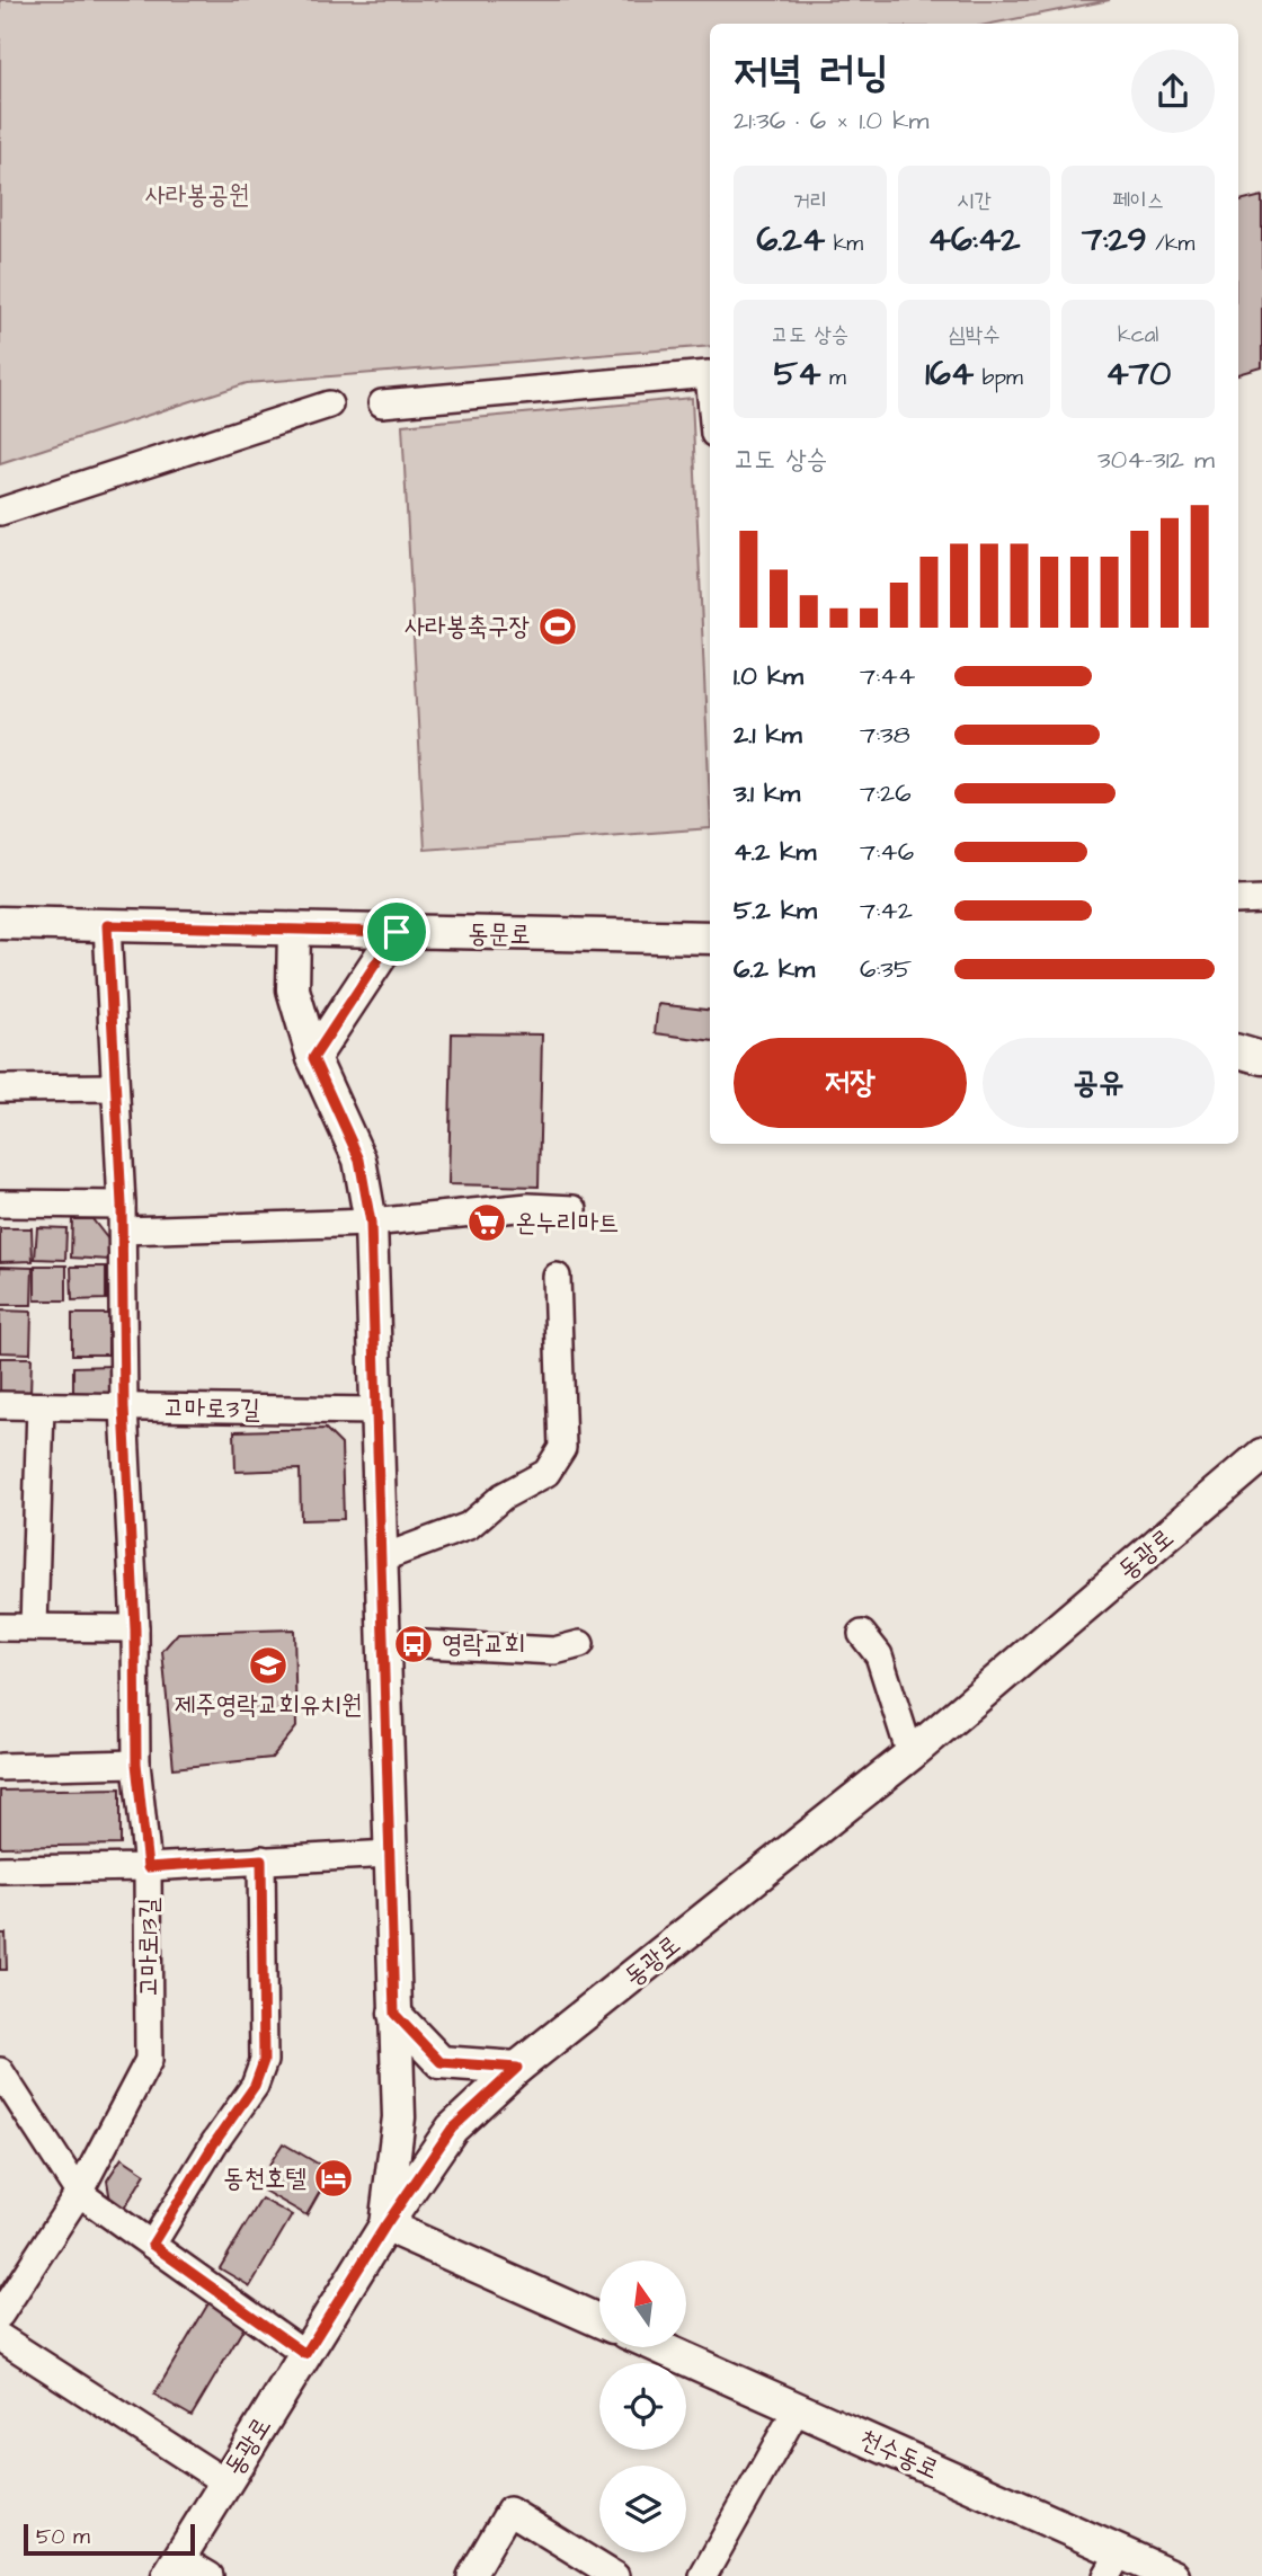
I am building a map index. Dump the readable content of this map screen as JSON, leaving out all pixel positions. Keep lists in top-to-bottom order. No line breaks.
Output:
{"streets":{"main road":["동문로","동광로","천수동로"],"street":["고마로3길","고마로13길"]},"crossings":[["동문로","고마로13길"],["고마로3길","고마로13길"]],"parks":["사라봉공원"],"places":{"sports":["사라봉축구장"],"supermarket":["온누리마트"],"bus stop":["영락교회"],"school or university":["제주영락교회유치원"],"hotel":["동천호텔"]},"scale_bar":"50 m","north":"top","page":{"heading":["저녁 러닝","21:36 · 6 × 1.0 km"],"stats":[["거리","6.24 km"],["시간","46:42"],["페이스","7:29 /km"],["고도 상승","54 m"],["심박수","164 bpm"],["kcal","470"]],"chart":["고도 상승","304–312 m"],"list":[{"name":"1.0 km","note":"7:44"},{"name":"2.1 km","note":"7:38"},{"name":"3.1 km","note":"7:26"},{"name":"4.2 km","note":"7:46"},{"name":"5.2 km","note":"7:42"},{"name":"6.2 km","note":"6:35"}],"buttons":["저장","공유"],"scale":"50 m"}}
